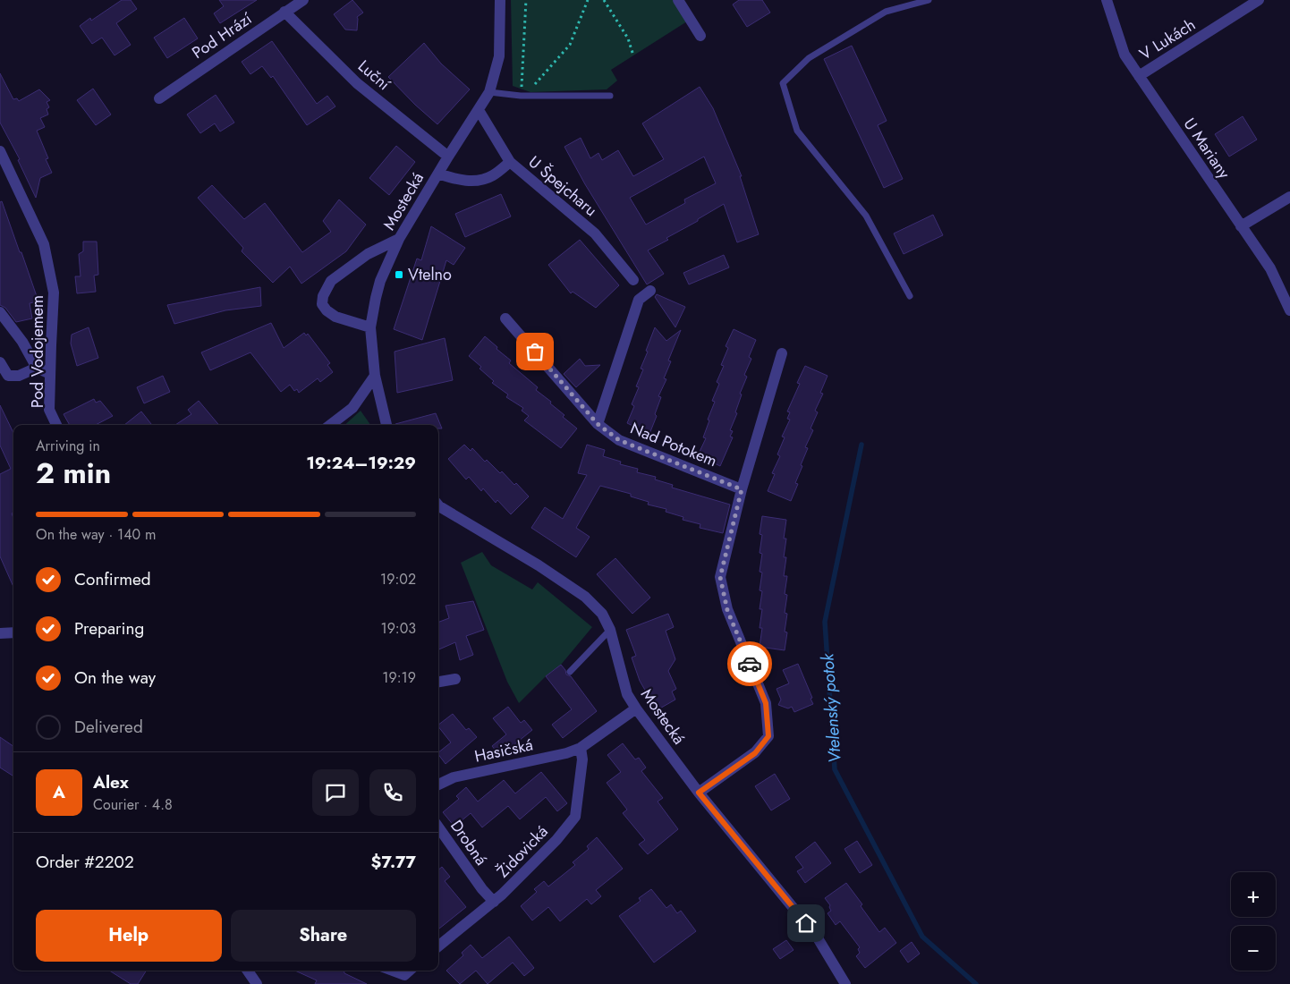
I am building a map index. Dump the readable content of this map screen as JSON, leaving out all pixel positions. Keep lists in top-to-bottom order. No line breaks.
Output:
{"streets":{"street":["Pod Hrází","V Lukách","Luční","U Mariany","U Špejcharu","Mostecká","Pod Vodojemem","Nad Potokem","Hasičská","Drobná","Židovická"]},"crossings":[["Pod Hrází","Luční"],["V Lukách","U Mariany"],["Luční","Mostecká"],["U Špejcharu","Mostecká"],["Mostecká","Hasičská"],["Hasičská","Židovická"],["Drobná","Židovická"]],"water":["Vtelenský potok"],"places":{"transit":["Vtelno"]},"page":{"heading":["2 min","Arriving in","19:24–19:29"],"panel":["Alex","Courier · 4.8","Order #2202","$7.77"],"bar":"On the way · 140 m","list":[["Confirmed","19:02"],["Preparing","19:03"],["On the way","19:19"],"Delivered"],"round":"A","map_buttons":["+","−"],"buttons":["Help","Share"]}}
